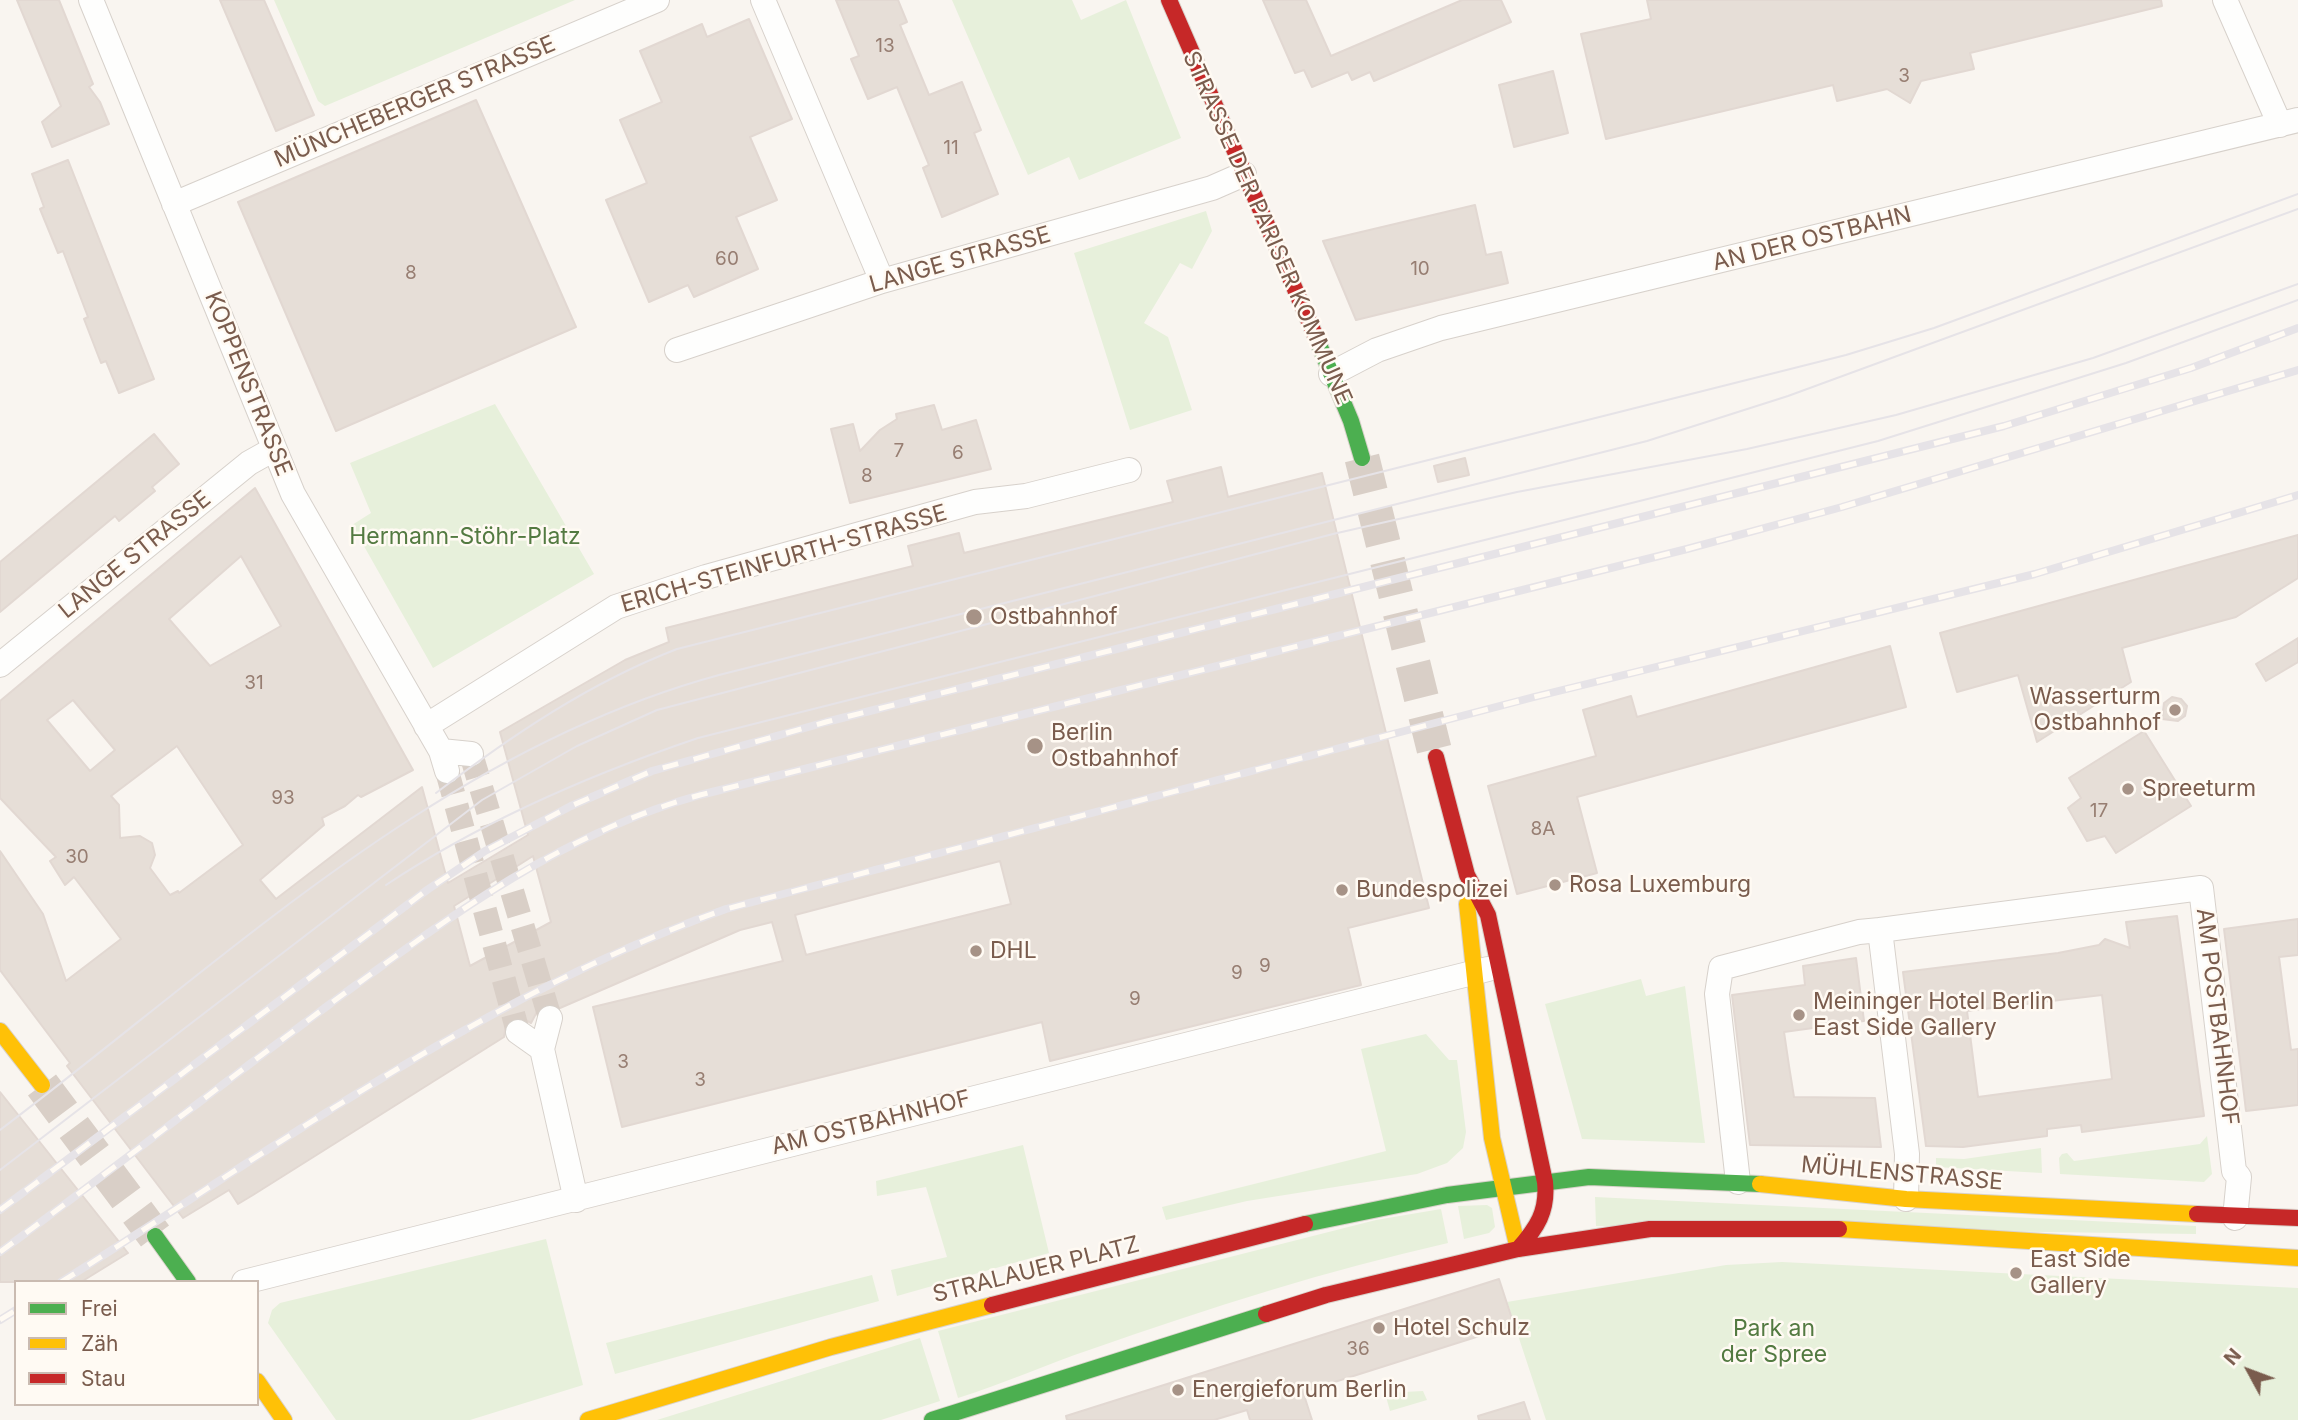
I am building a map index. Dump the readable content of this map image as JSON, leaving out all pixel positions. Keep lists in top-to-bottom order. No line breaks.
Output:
{"streets":{"main road":["STRASSE DER PARISER KOMMUNE","MÜHLENSTRASSE","STRALAUER PLATZ"],"street":["MÜNCHEBERGER STRASSE","AN DER OSTBAHN","LANGE STRASSE","KOPPENSTRASSE","ERICH-STEINFURTH-STRASSE","AM POSTBAHNHOF","AM OSTBAHNHOF"]},"crossings":[["MÜNCHEBERGER STRASSE","KOPPENSTRASSE"],["STRASSE DER PARISER KOMMUNE","AN DER OSTBAHN"],["STRASSE DER PARISER KOMMUNE","LANGE STRASSE"],["LANGE STRASSE","KOPPENSTRASSE"],["KOPPENSTRASSE","ERICH-STEINFURTH-STRASSE"],["AM POSTBAHNHOF","MÜHLENSTRASSE"],["MÜHLENSTRASSE","STRALAUER PLATZ"]],"parks":["Hermann-Stöhr-Platz","Park an der Spree"],"places":["Ostbahnhof","Wasserturm Ostbahnhof","Berlin Ostbahnhof","Spreeturm","Rosa Luxemburg","Bundespolizei","DHL","Meininger Hotel Berlin East Side Gallery","East Side Gallery","Hotel Schulz","Energieforum Berlin"],"house_numbers":["13","3","11","60","10","8","7","6","8","31","93","17","8A","30","9","9","9","3","3","36"],"legend":["Frei","Zäh","Stau"],"north":"top left"}
